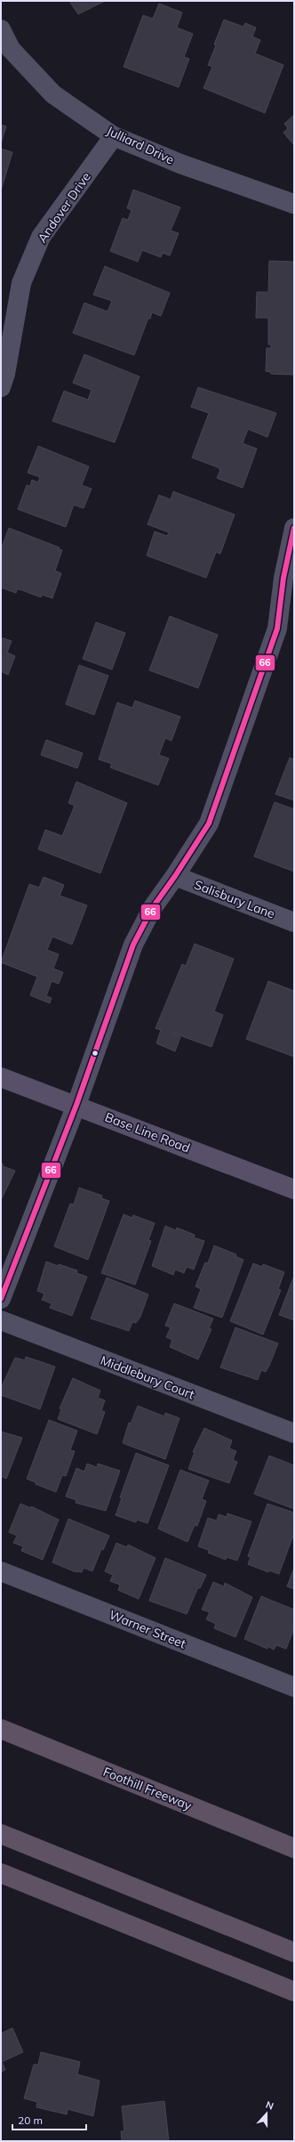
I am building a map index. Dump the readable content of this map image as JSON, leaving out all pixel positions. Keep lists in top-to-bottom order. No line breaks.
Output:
{"streets":{"highway":["Foothill Freeway"],"main road":["Base Line Road"],"street":["Julliard Drive","Andover Drive","Salisbury Lane","Middlebury Court","Warner Street"]},"crossings":[["Julliard Drive","Andover Drive"]],"lines":["transit line 66"],"scale_bar":"20 m","north":"top"}
